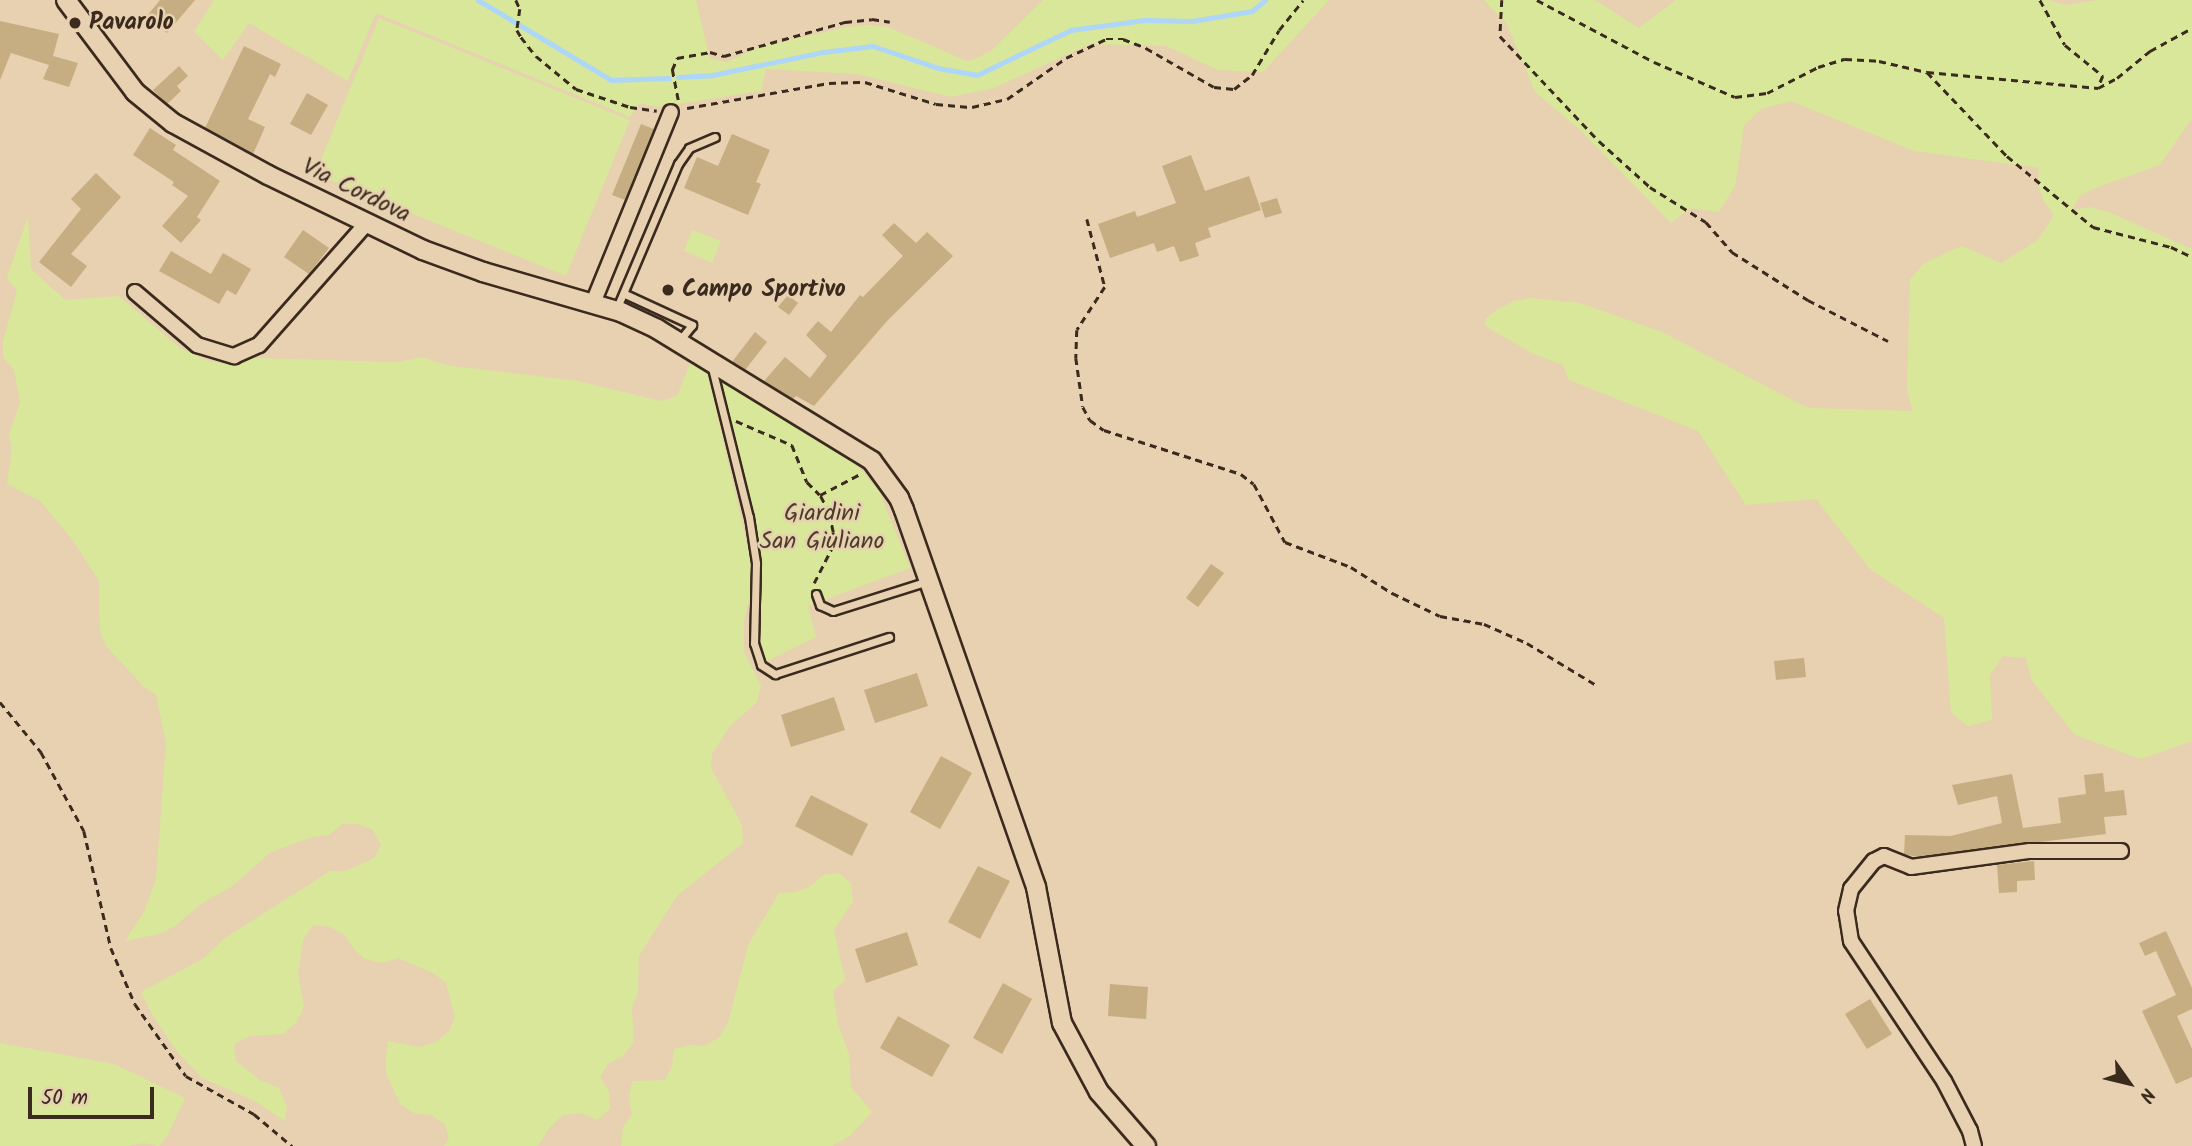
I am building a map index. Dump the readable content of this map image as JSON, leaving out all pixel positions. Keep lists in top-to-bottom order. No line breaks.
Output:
{"streets":{"street":["Via Cordova"]},"parks":["Giardini San Giuliano"],"places":["Pavarolo","Campo Sportivo"],"scale_bar":"50 m","north":"bottom right"}
